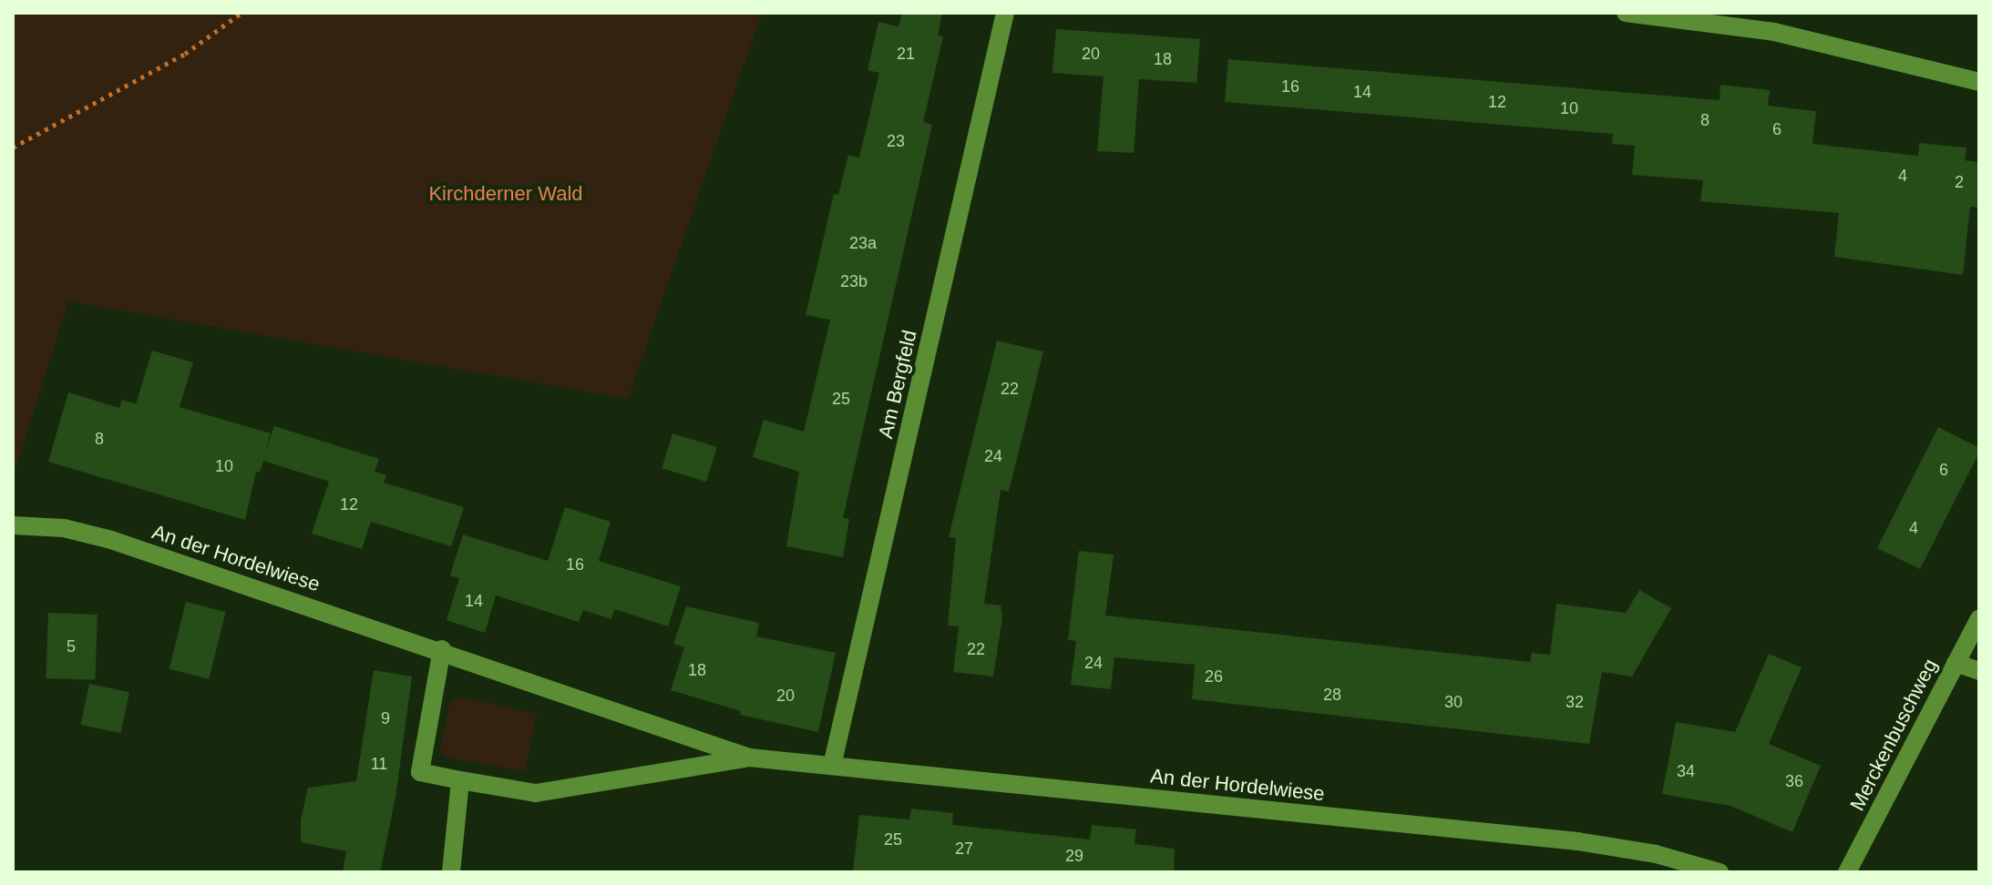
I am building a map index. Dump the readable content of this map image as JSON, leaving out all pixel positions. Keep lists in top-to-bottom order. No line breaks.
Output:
{"streets":{"street":["Am Bergfeld","An der Hordelwiese","Merckenbuschweg"]},"crossings":[["Am Bergfeld","An der Hordelwiese"]],"parks":["Kirchderner Wald"],"house_numbers":["21","20","18","16","14","12","10","8","6","23","4","2","23a","23b","22","25","8","24","10","6","12","4","16","14","5","22","24","18","26","28","20","30","32","9","11","34","36","25","27","29"]}
